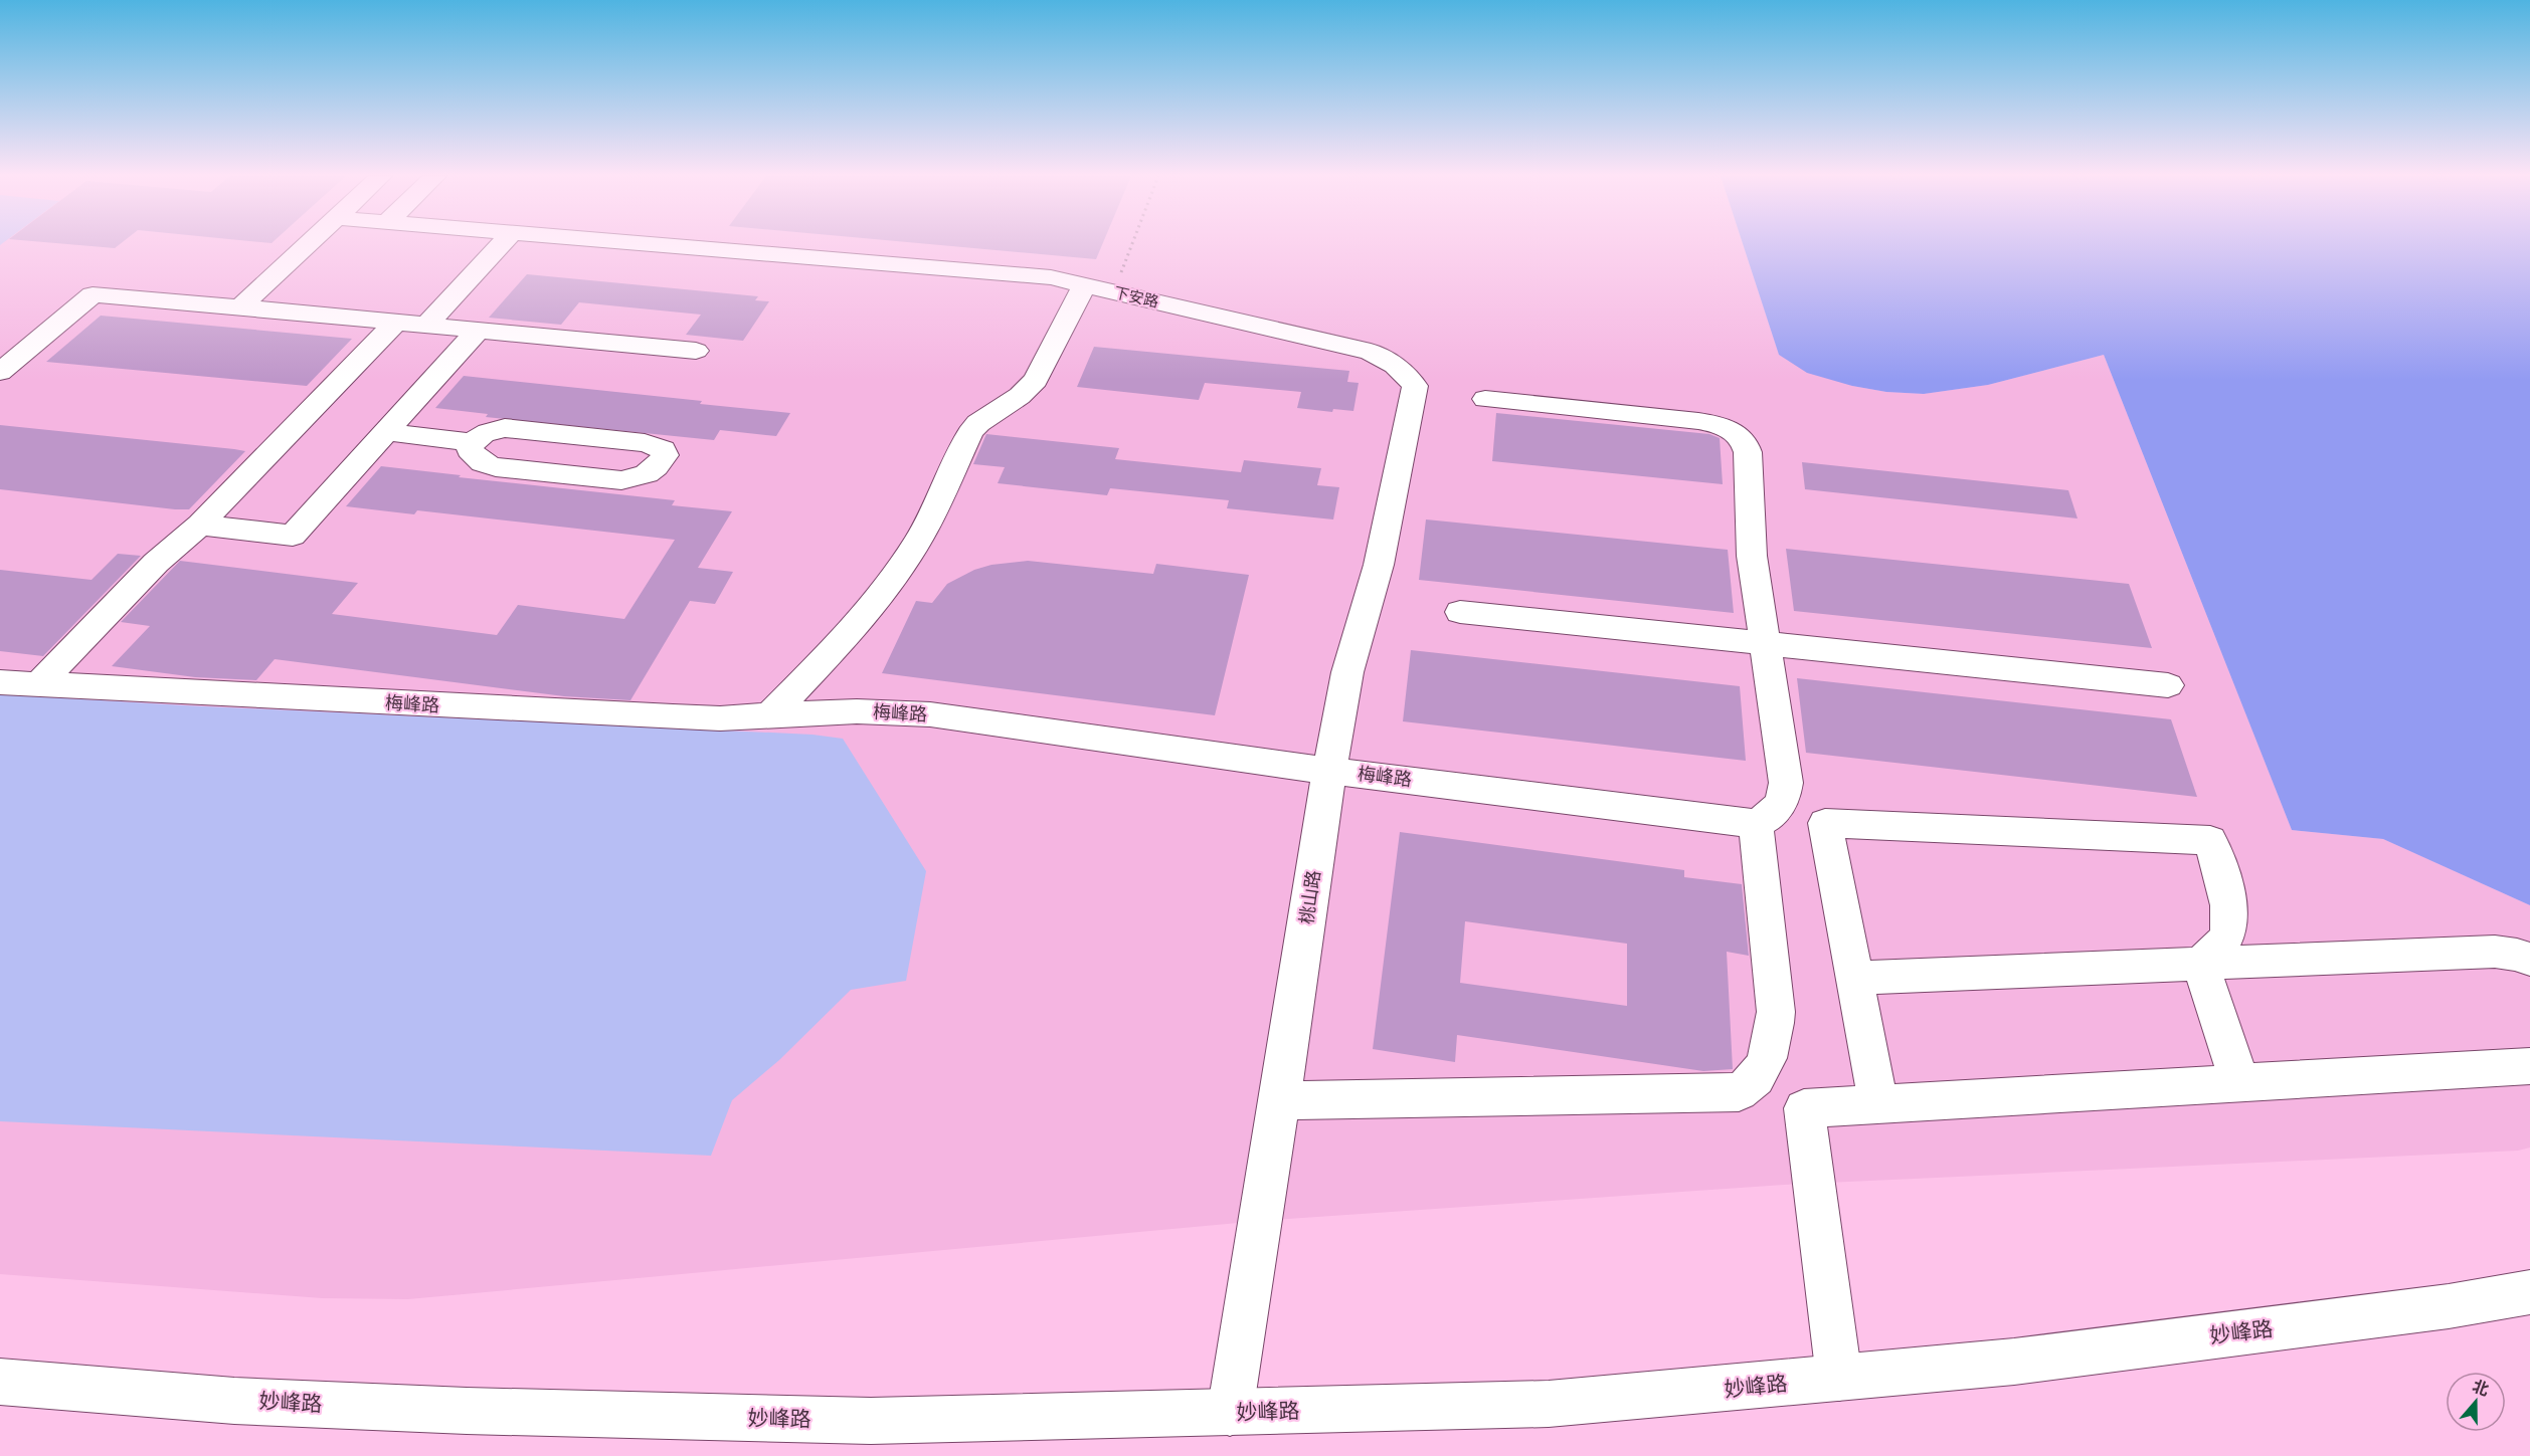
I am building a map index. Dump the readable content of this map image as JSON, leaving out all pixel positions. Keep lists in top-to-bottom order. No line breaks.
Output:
{"streets":{"street":["下安路","梅峰路","桃山路","妙峰路"]},"crossings":[["下安路","桃山路"],["梅峰路","桃山路"],["桃山路","妙峰路"]],"north":"top"}
